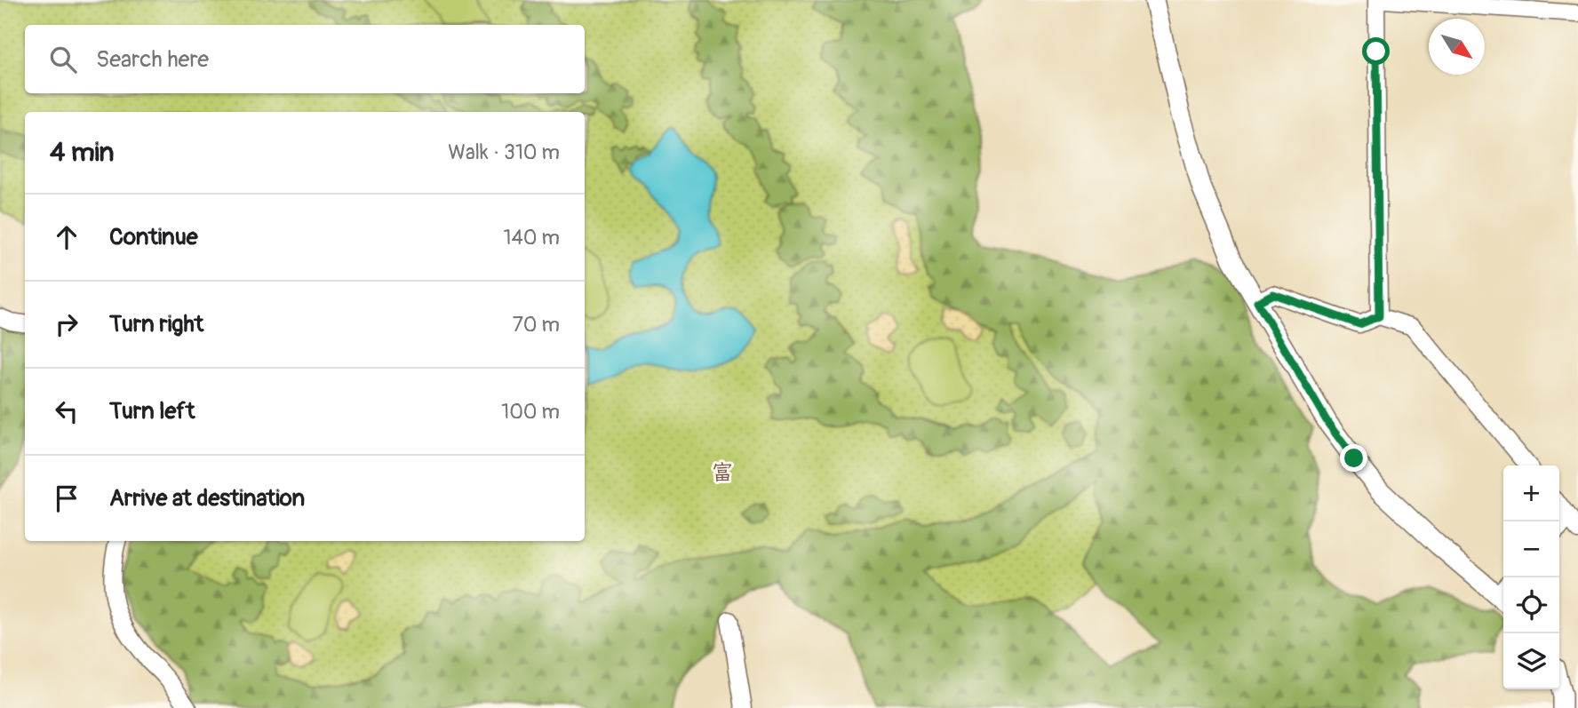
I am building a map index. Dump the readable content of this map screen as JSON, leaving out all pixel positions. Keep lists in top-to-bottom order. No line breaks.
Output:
{"districts":["富"],"north":"bottom right","page":{"search":"Search here","heading":["4 min","Walk · 310 m"],"list":[["Continue","140 m"],["Turn right","70 m"],["Turn left","100 m"],"Arrive at destination"],"map_buttons":["+","−"]}}
